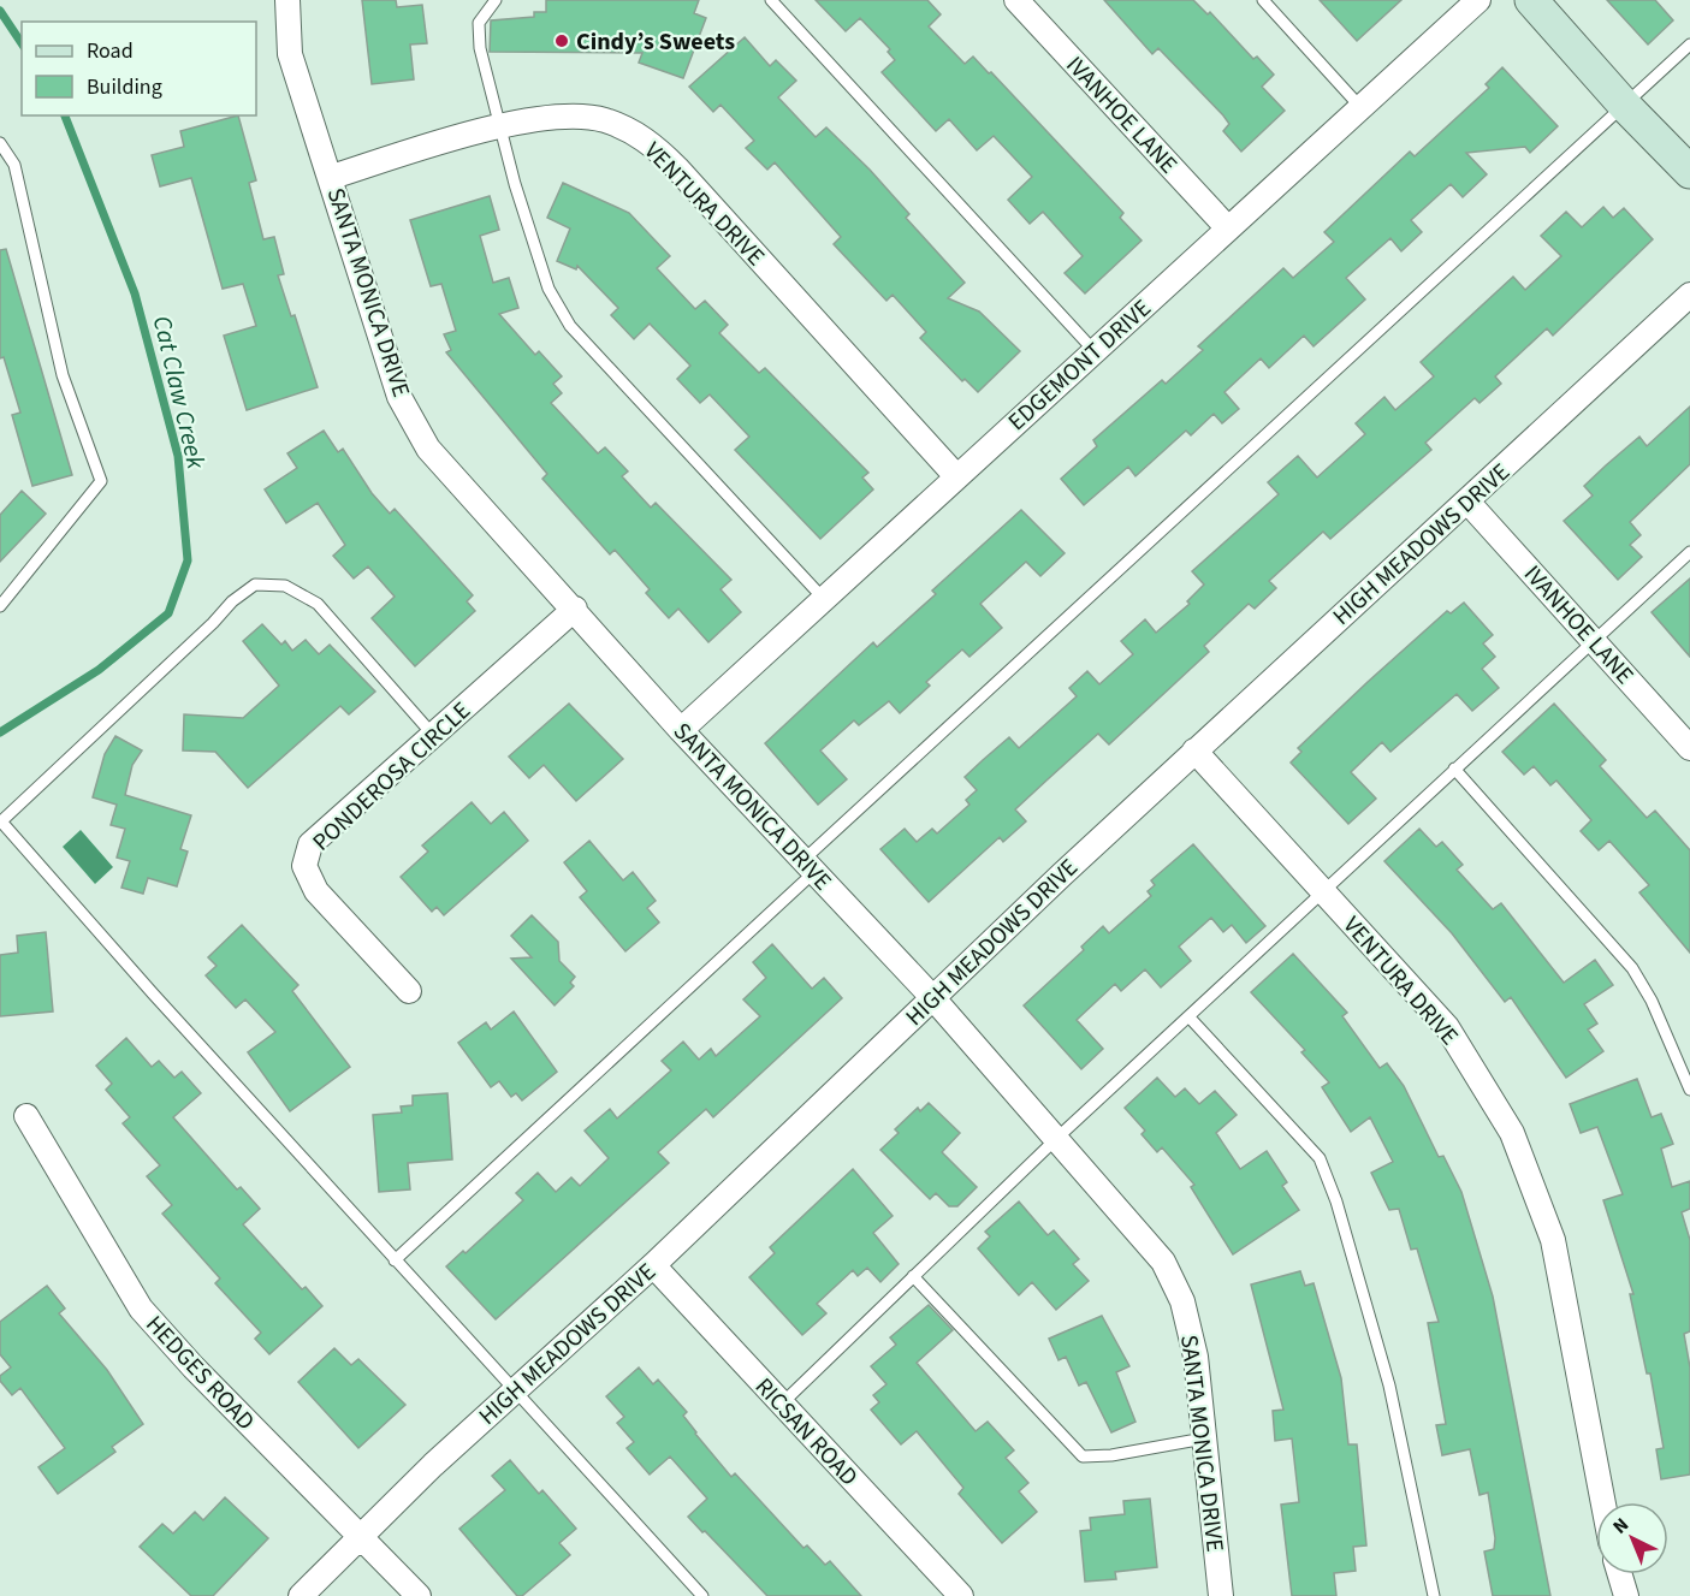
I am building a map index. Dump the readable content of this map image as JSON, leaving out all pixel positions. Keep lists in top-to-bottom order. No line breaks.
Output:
{"streets":{"street":["IVANHOE LANE","VENTURA DRIVE","SANTA MONICA DRIVE","EDGEMONT DRIVE","HIGH MEADOWS DRIVE","PONDEROSA CIRCLE","HEDGES ROAD","RICSAN ROAD"]},"crossings":[["IVANHOE LANE","EDGEMONT DRIVE"],["IVANHOE LANE","HIGH MEADOWS DRIVE"],["VENTURA DRIVE","SANTA MONICA DRIVE"],["VENTURA DRIVE","EDGEMONT DRIVE"],["VENTURA DRIVE","HIGH MEADOWS DRIVE"],["SANTA MONICA DRIVE","EDGEMONT DRIVE"],["SANTA MONICA DRIVE","HIGH MEADOWS DRIVE"],["SANTA MONICA DRIVE","PONDEROSA CIRCLE"],["HIGH MEADOWS DRIVE","HEDGES ROAD"],["HIGH MEADOWS DRIVE","RICSAN ROAD"]],"water":["Cat Claw Creek"],"places":["Cindy’s Sweets"],"legend":["Road","Building"],"north":"top left"}
